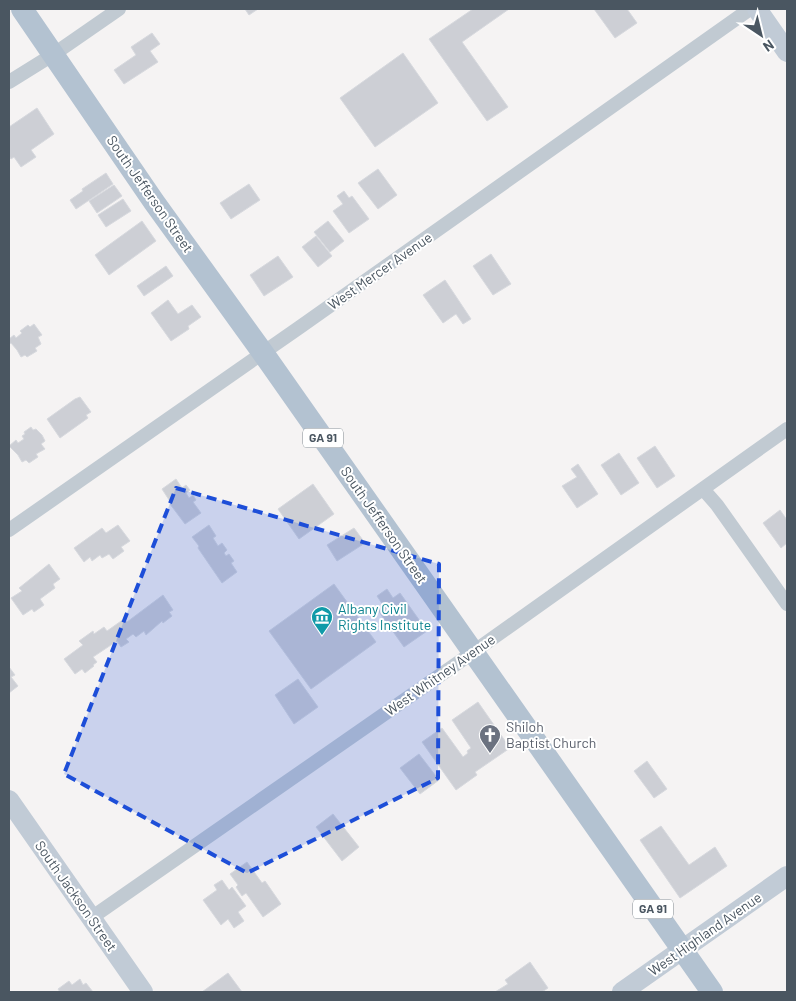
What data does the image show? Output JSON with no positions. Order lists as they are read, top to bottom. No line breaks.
{"streets":{"main road":["South Jefferson Street","GA 91"],"street":["West Mercer Avenue","West Whitney Avenue","South Jackson Street","West Highland Avenue"]},"crossings":[["South Jefferson Street","West Mercer Avenue"],["South Jefferson Street","West Whitney Avenue"],["South Jefferson Street","West Highland Avenue"],["West Whitney Avenue","South Jackson Street"]],"places":{"museum":["Albany Civil Rights Institute"],"church":["Shiloh Baptist Church"]},"north":"bottom right"}
